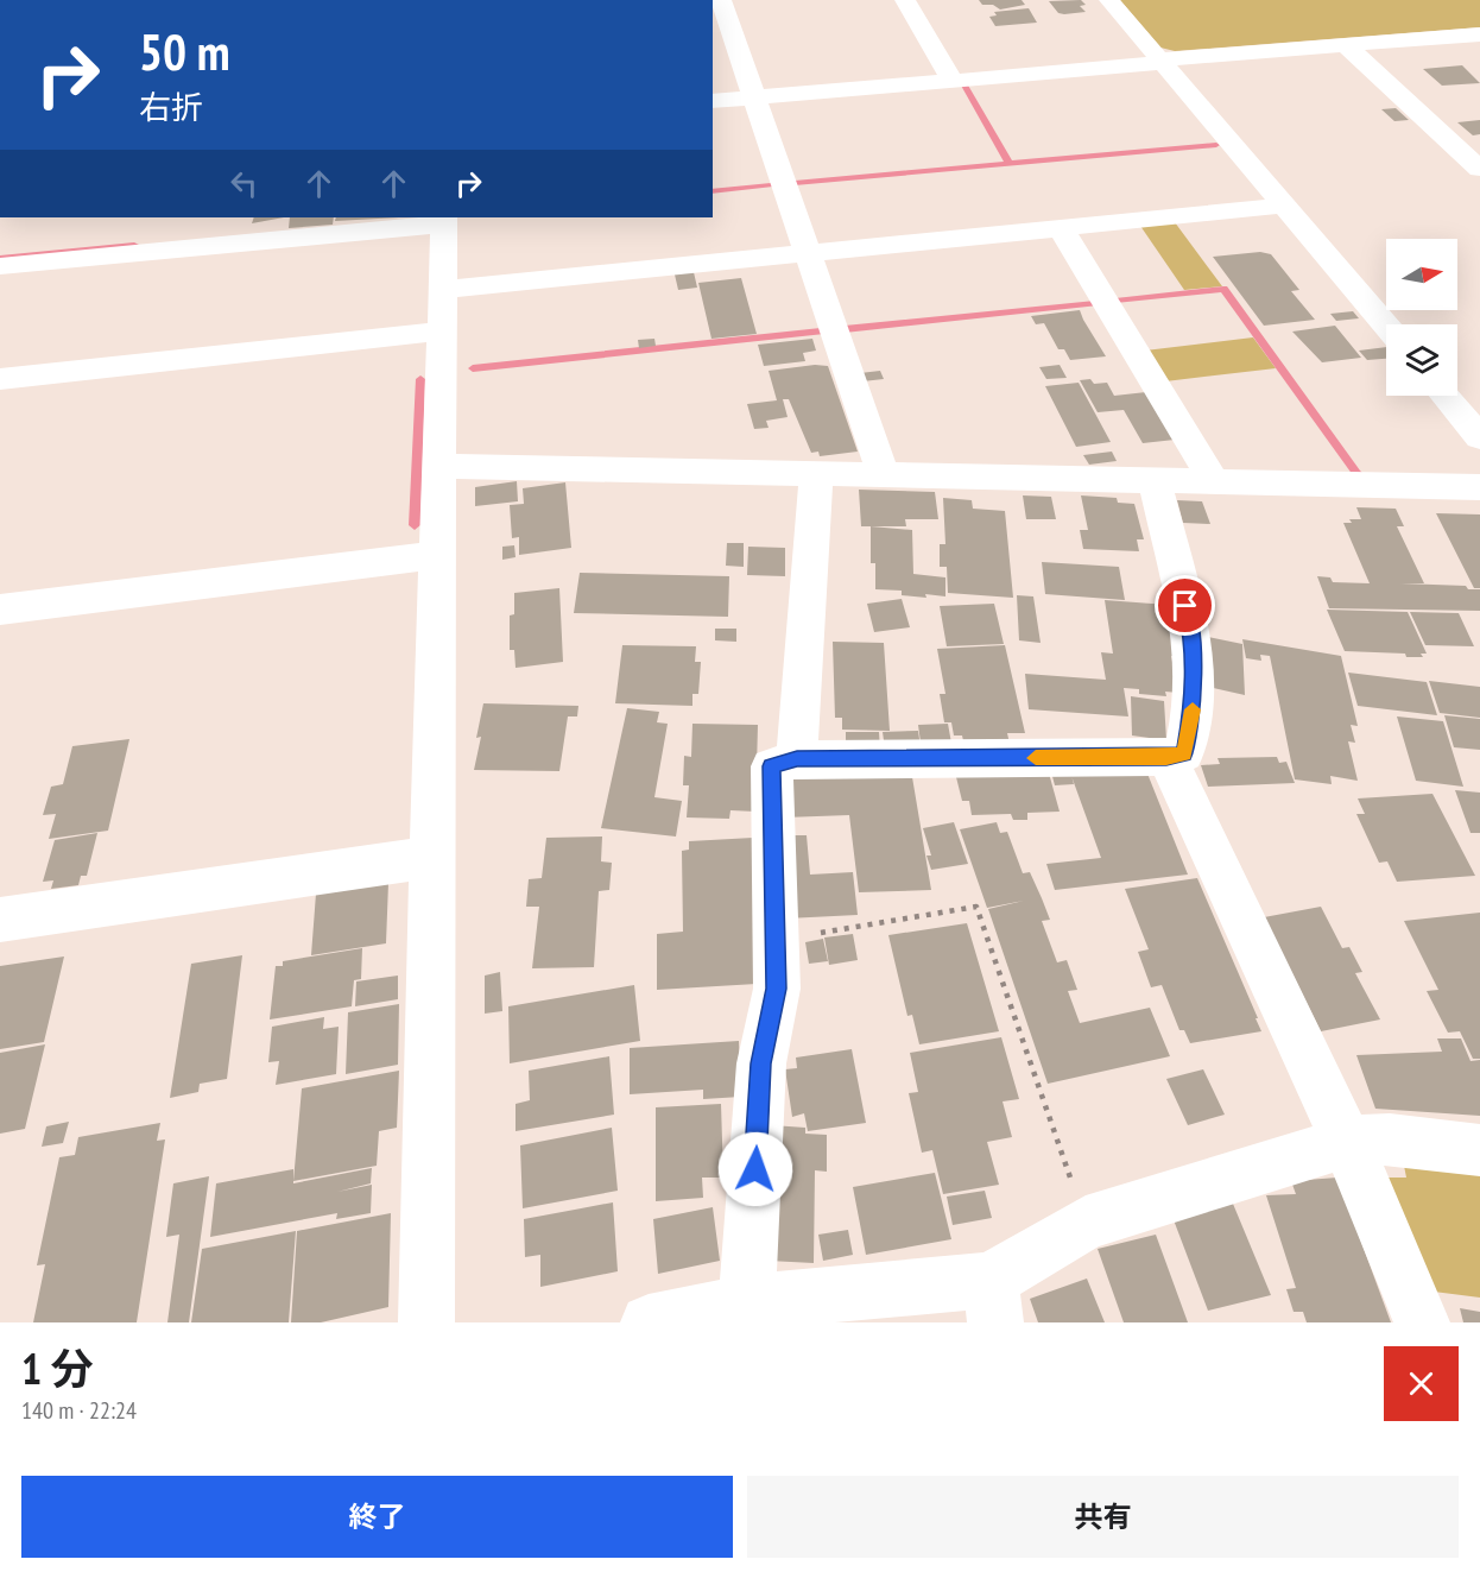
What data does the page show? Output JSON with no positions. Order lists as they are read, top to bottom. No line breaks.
{"north":"right","page":{"turn":["50 m","右折"],"heading":["1 分","140 m · 22:24"],"buttons":["終了","共有"]}}
